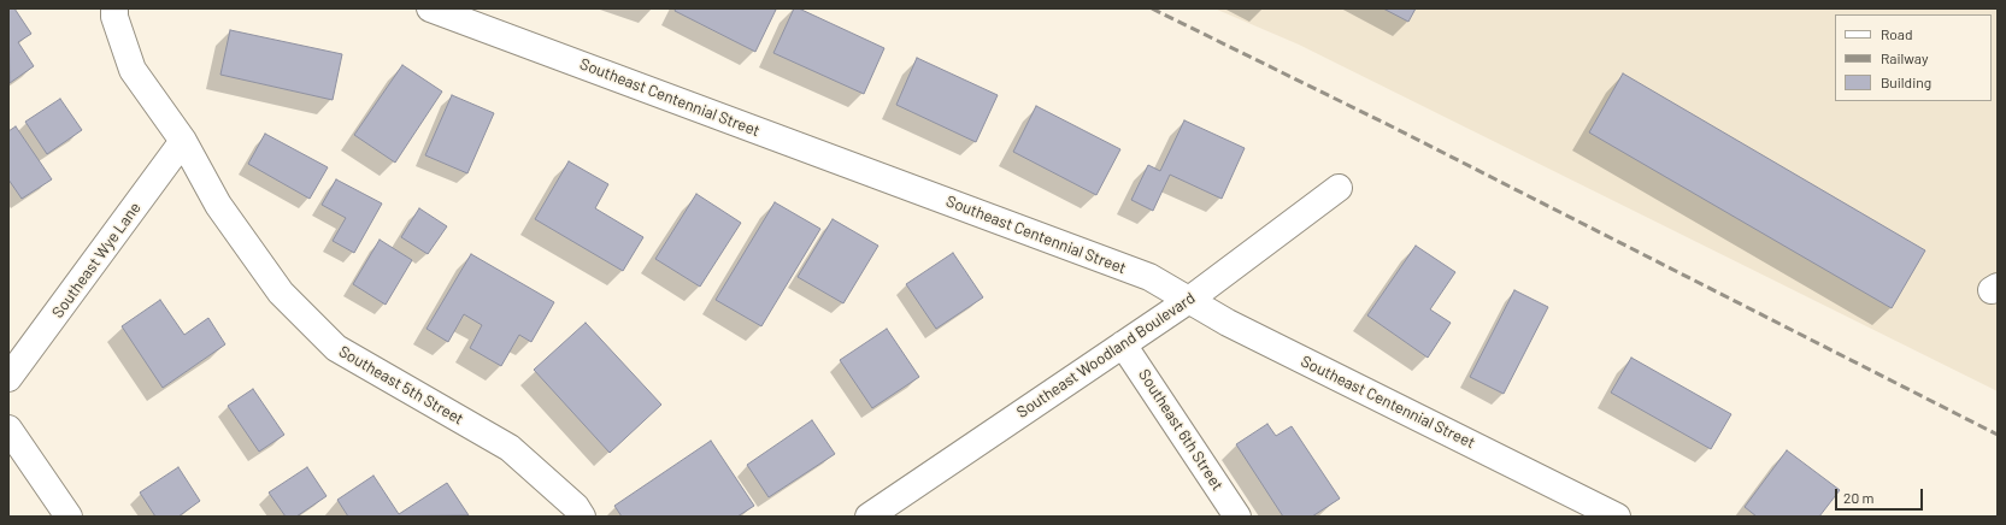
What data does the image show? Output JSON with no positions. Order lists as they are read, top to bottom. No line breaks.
{"streets":{"street":["Southeast Centennial Street","Southeast Wye Lane","Southeast Woodland Boulevard","Southeast 5th Street","Southeast 6th Street"]},"crossings":[["Southeast Centennial Street","Southeast Woodland Boulevard"],["Southeast Wye Lane","Southeast 5th Street"],["Southeast Woodland Boulevard","Southeast 6th Street"]],"legend":["Road","Railway","Building"],"scale_bar":"20 m"}
